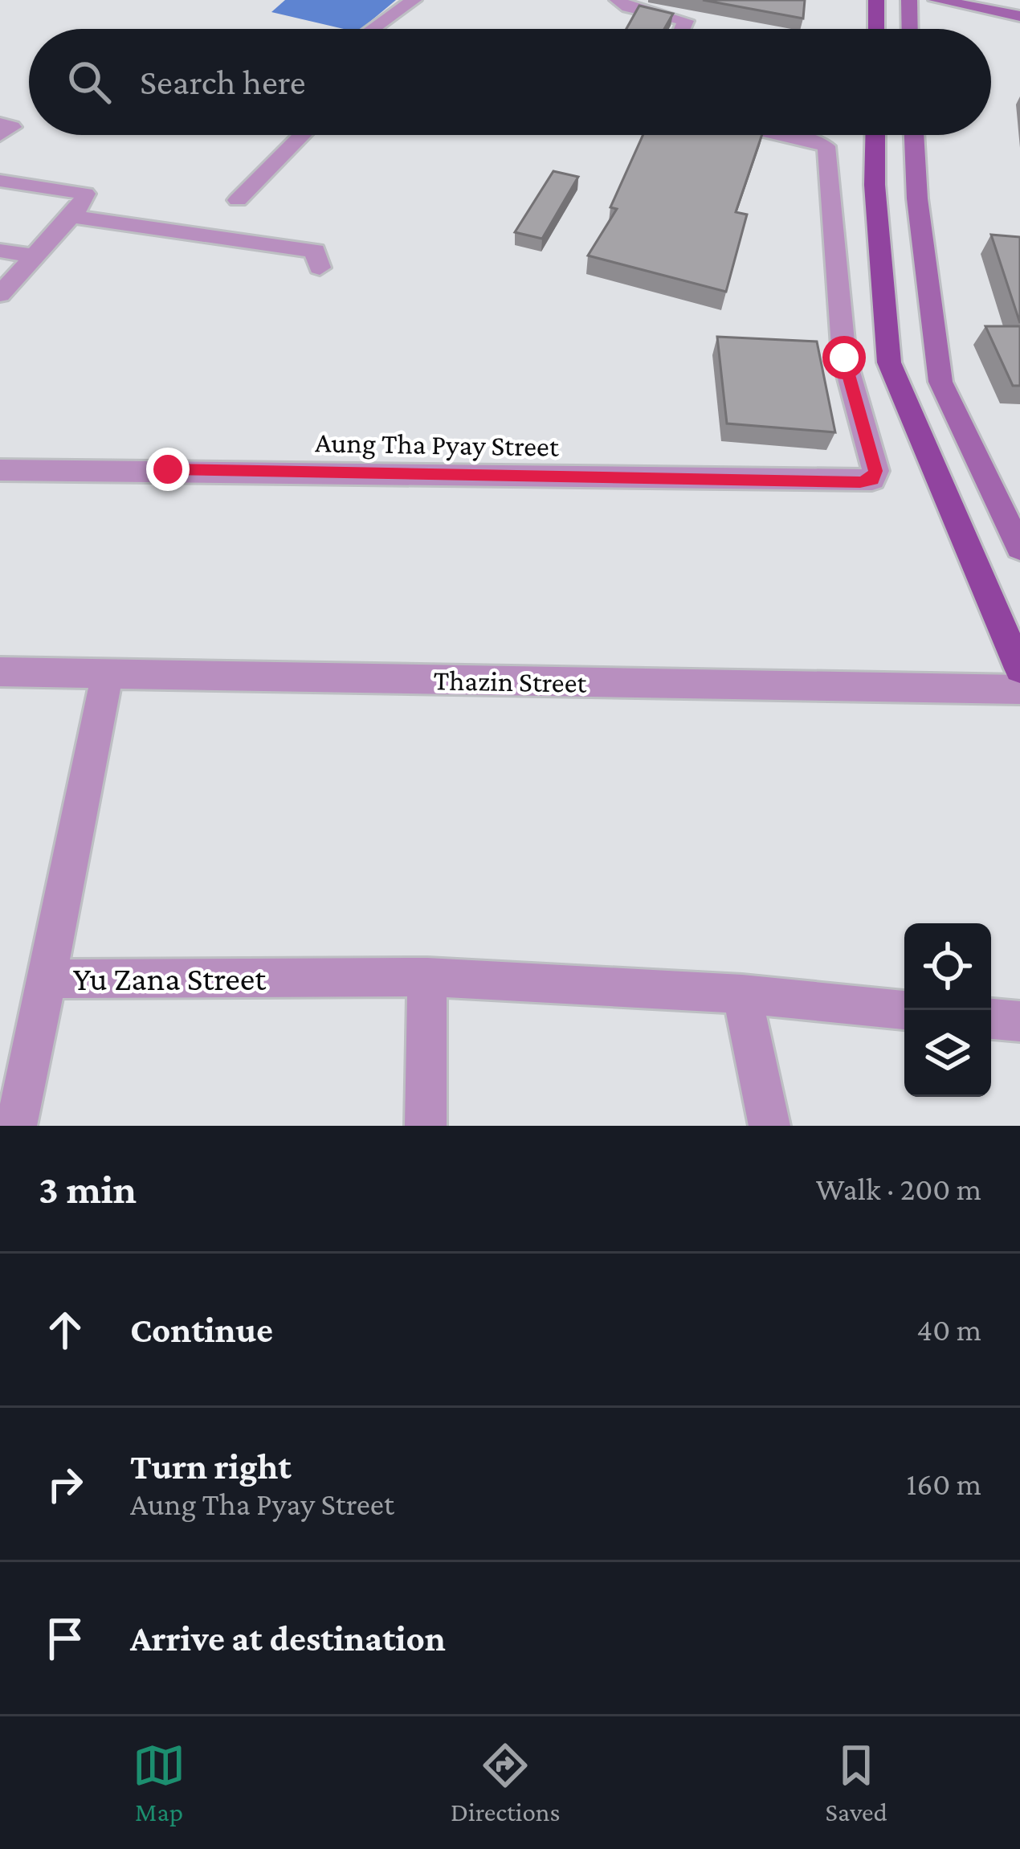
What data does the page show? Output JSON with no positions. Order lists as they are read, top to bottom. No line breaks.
{"streets":{"street":["Aung Tha Pyay Street","Thazin Street","Yu Zana Street"]},"crossings":[["Thazin Street","Yu Zana Street"]],"page":{"search":"Search here","heading":["3 min","Walk · 200 m"],"list":[["Continue","40 m"],["Turn right","Aung Tha Pyay Street","160 m"],"Arrive at destination"],"nav":["Map","Directions","Saved"]}}
